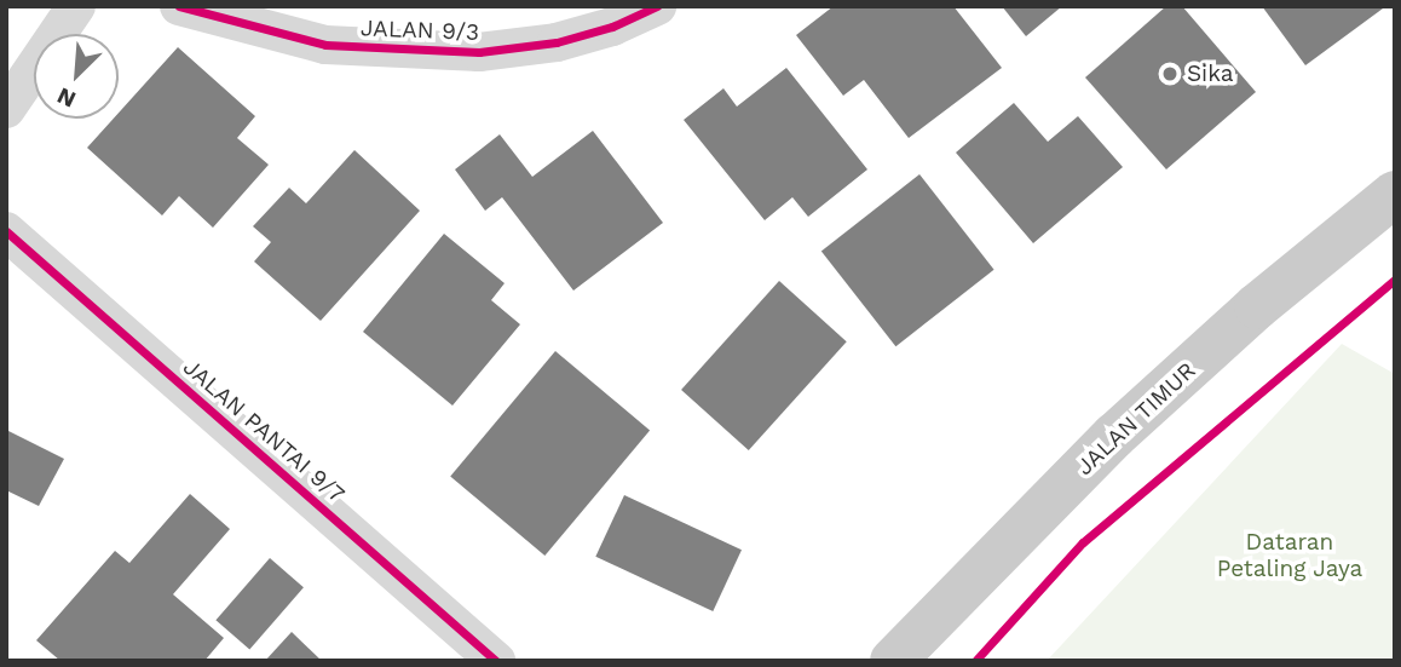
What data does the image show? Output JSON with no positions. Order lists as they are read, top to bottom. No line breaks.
{"streets":{"main road":["JALAN TIMUR"],"street":["JALAN 9/3","JALAN PANTAI 9/7"]},"parks":["Dataran Petaling Jaya"],"places":["Sika"],"north":"bottom left"}
